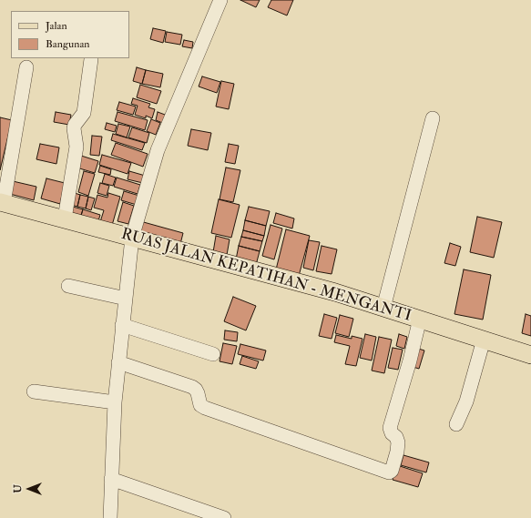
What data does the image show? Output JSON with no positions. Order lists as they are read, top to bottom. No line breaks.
{"streets":{"main road":["RUAS JALAN KEPATIHAN - MENGANTI"]},"legend":["Jalan","Bangunan"],"north":"left"}
